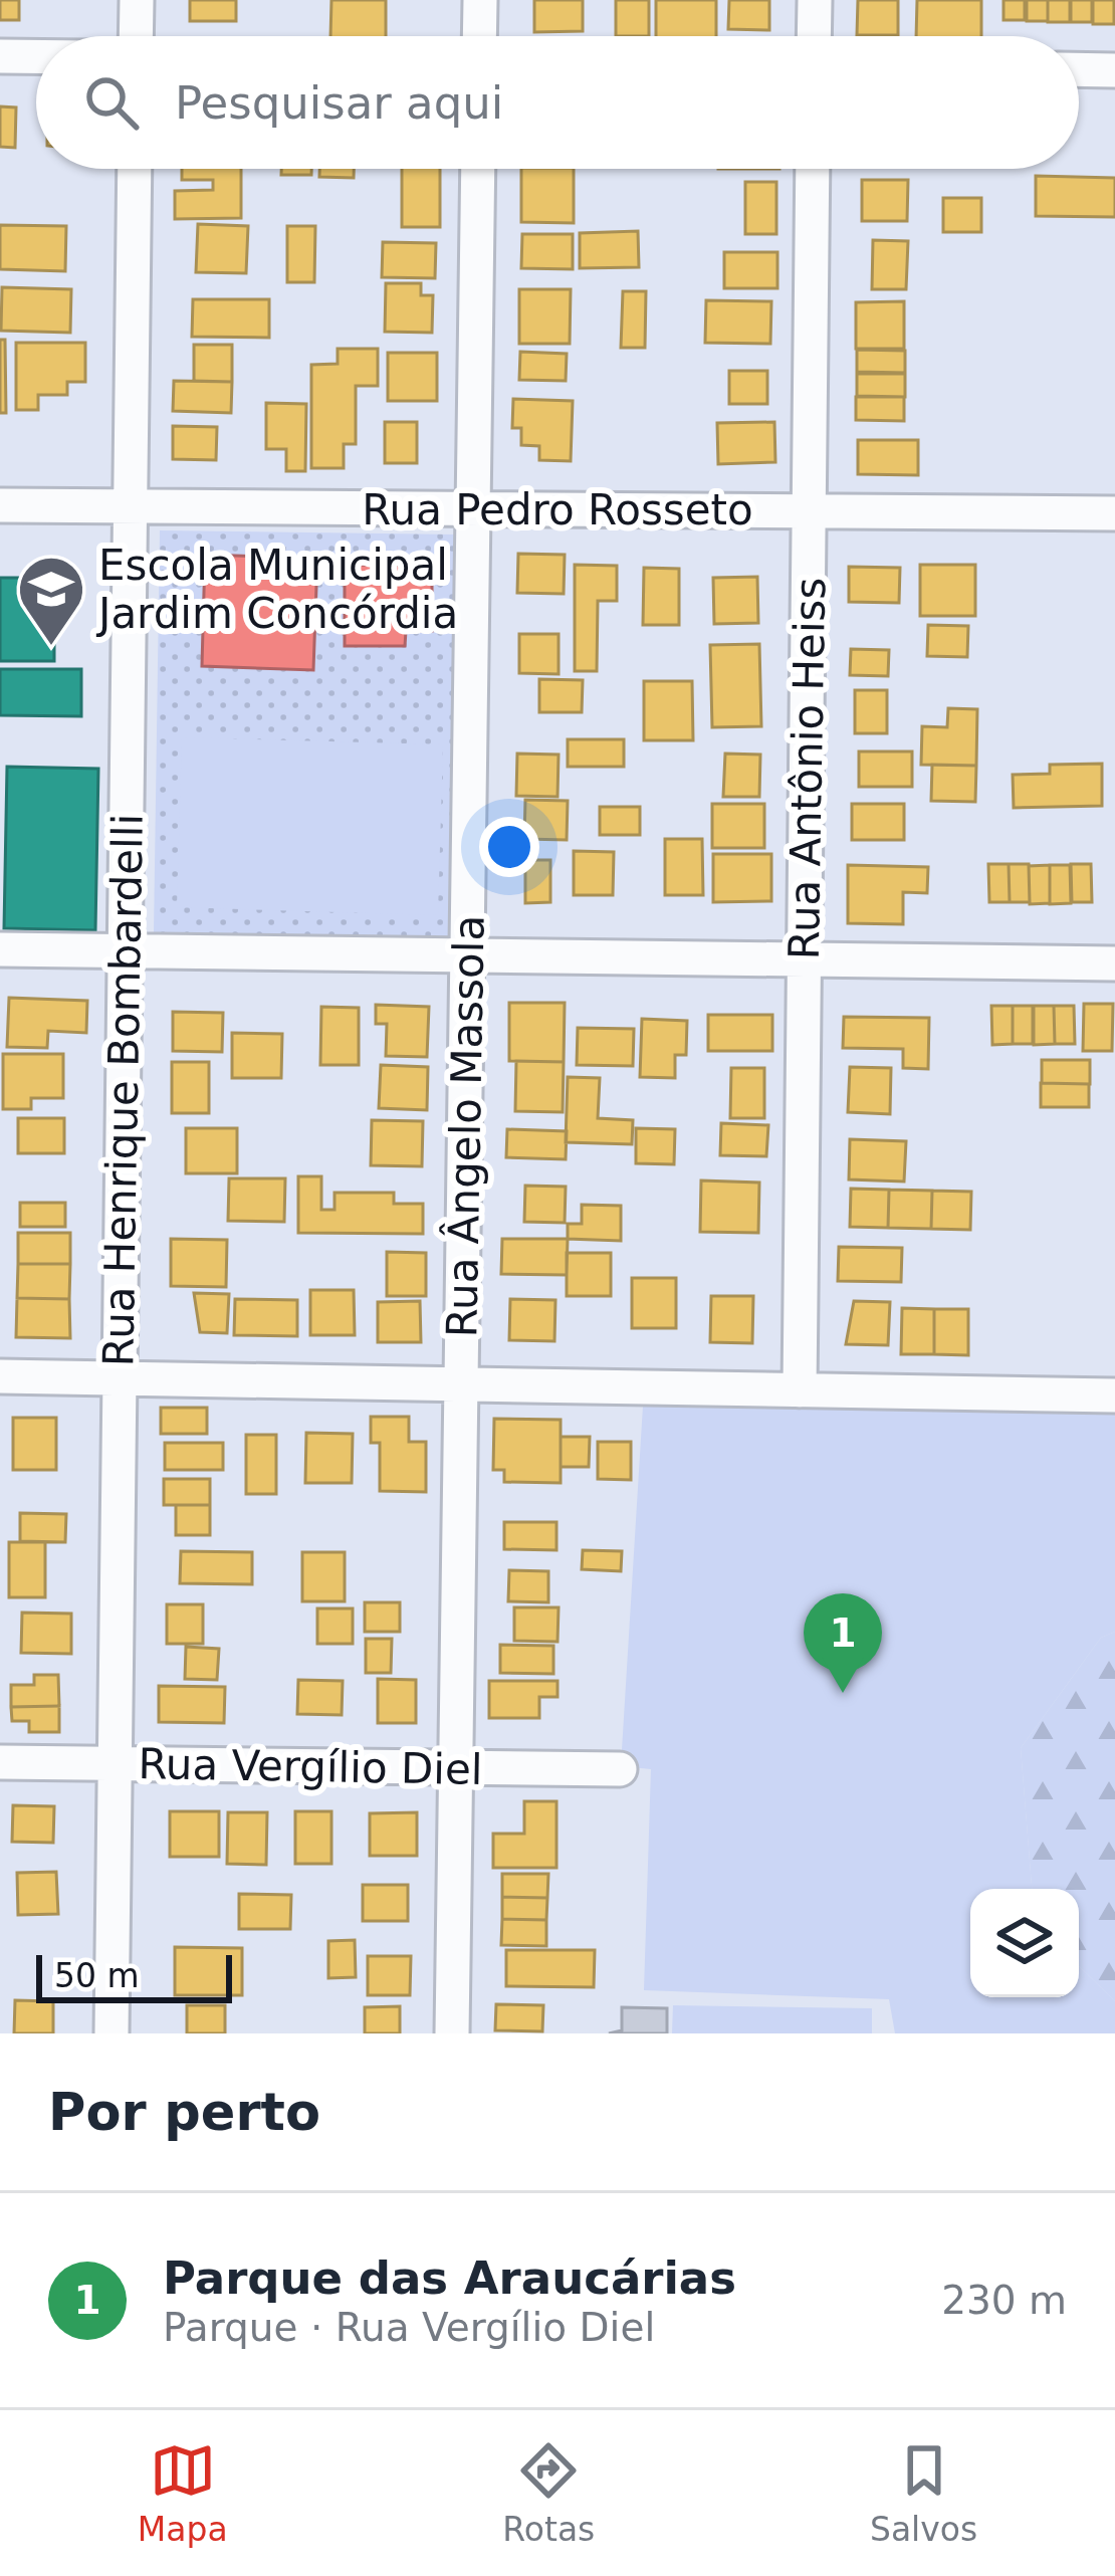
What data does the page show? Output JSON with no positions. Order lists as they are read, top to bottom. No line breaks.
{"streets":{"street":["Rua Pedro Rosseto","Rua Antônio Heiss","Rua Henrique Bombardelli","Rua Ângelo Massola","Rua Vergílio Diel"]},"crossings":[["Rua Pedro Rosseto","Rua Antônio Heiss"],["Rua Pedro Rosseto","Rua Henrique Bombardelli"],["Rua Pedro Rosseto","Rua Ângelo Massola"],["Rua Henrique Bombardelli","Rua Vergílio Diel"],["Rua Ângelo Massola","Rua Vergílio Diel"]],"places":{"school or university":["Escola Municipal Jardim Concórdia"]},"scale_bar":"50 m","page":{"search":"Pesquisar aqui","pins":"1","scale":"50 m","heading":"Por perto","list":[{"mark":"1","name":"Parque das Araucárias","note":"Parque · Rua Vergílio Diel","value":"230 m"}],"nav":["Mapa","Rotas","Salvos"]}}
